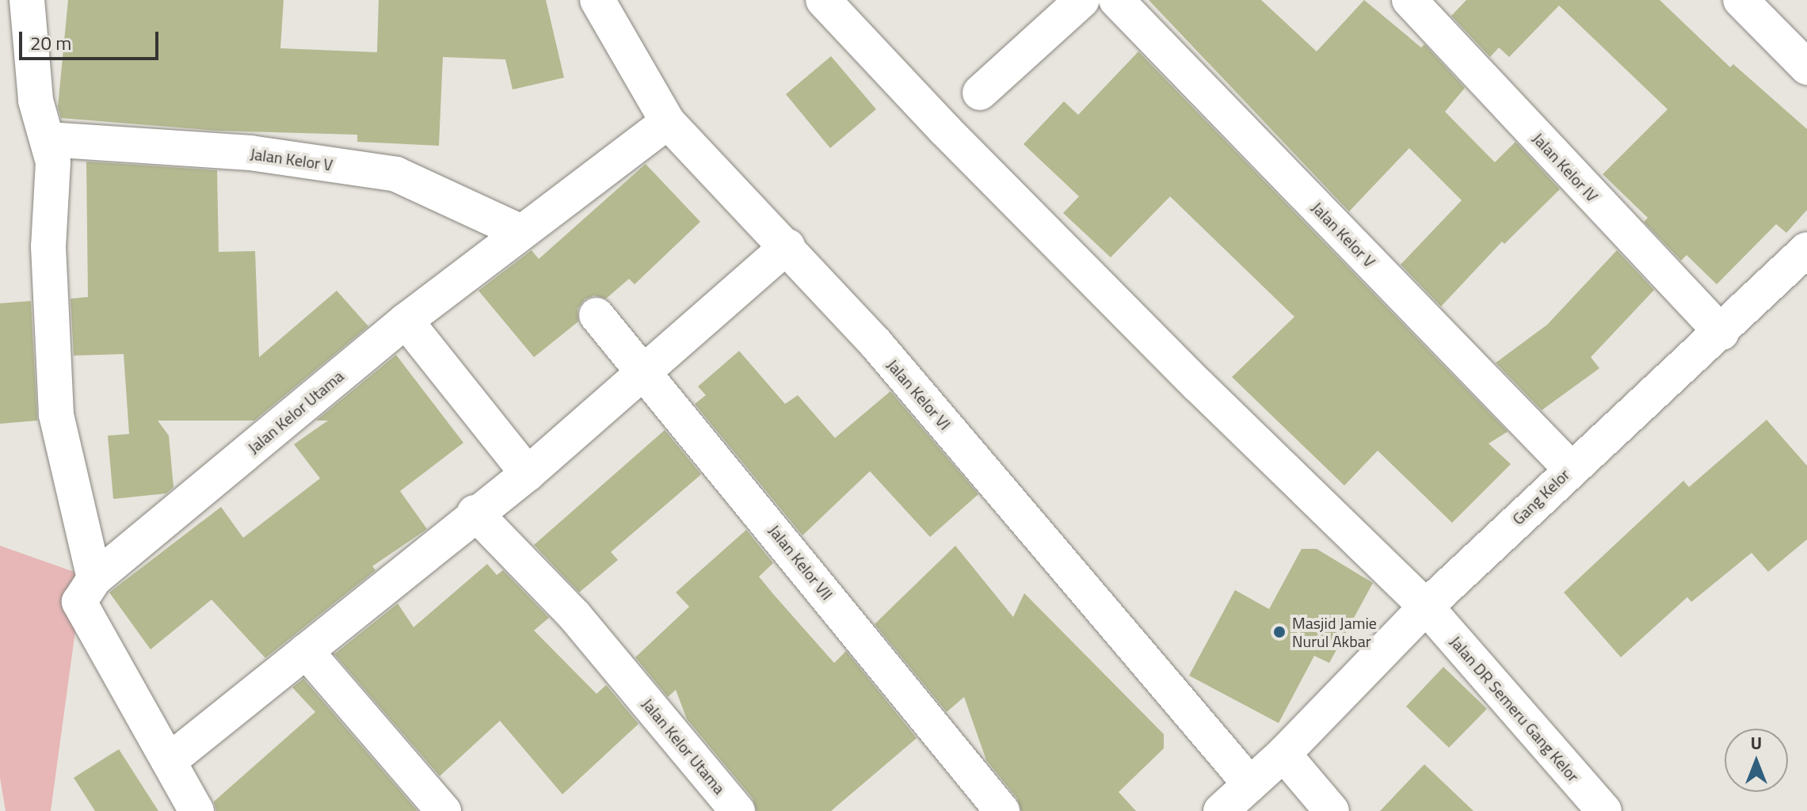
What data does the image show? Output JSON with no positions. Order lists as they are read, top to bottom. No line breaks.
{"streets":{"street":["Jalan Kelor V","Jalan Kelor IV","Jalan Kelor VI","Jalan Kelor Utama","Gang Kelor","Jalan Kelor VII","Jalan DR Semeru Gang Kelor"]},"crossings":[["Jalan Kelor V","Jalan Kelor Utama"],["Jalan Kelor V","Gang Kelor"],["Jalan Kelor IV","Gang Kelor"],["Jalan Kelor VI","Jalan Kelor Utama"],["Jalan Kelor VI","Gang Kelor"],["Gang Kelor","Jalan DR Semeru Gang Kelor"]],"places":["Masjid Jamie Nurul Akbar"],"scale_bar":"20 m","north":"top"}
